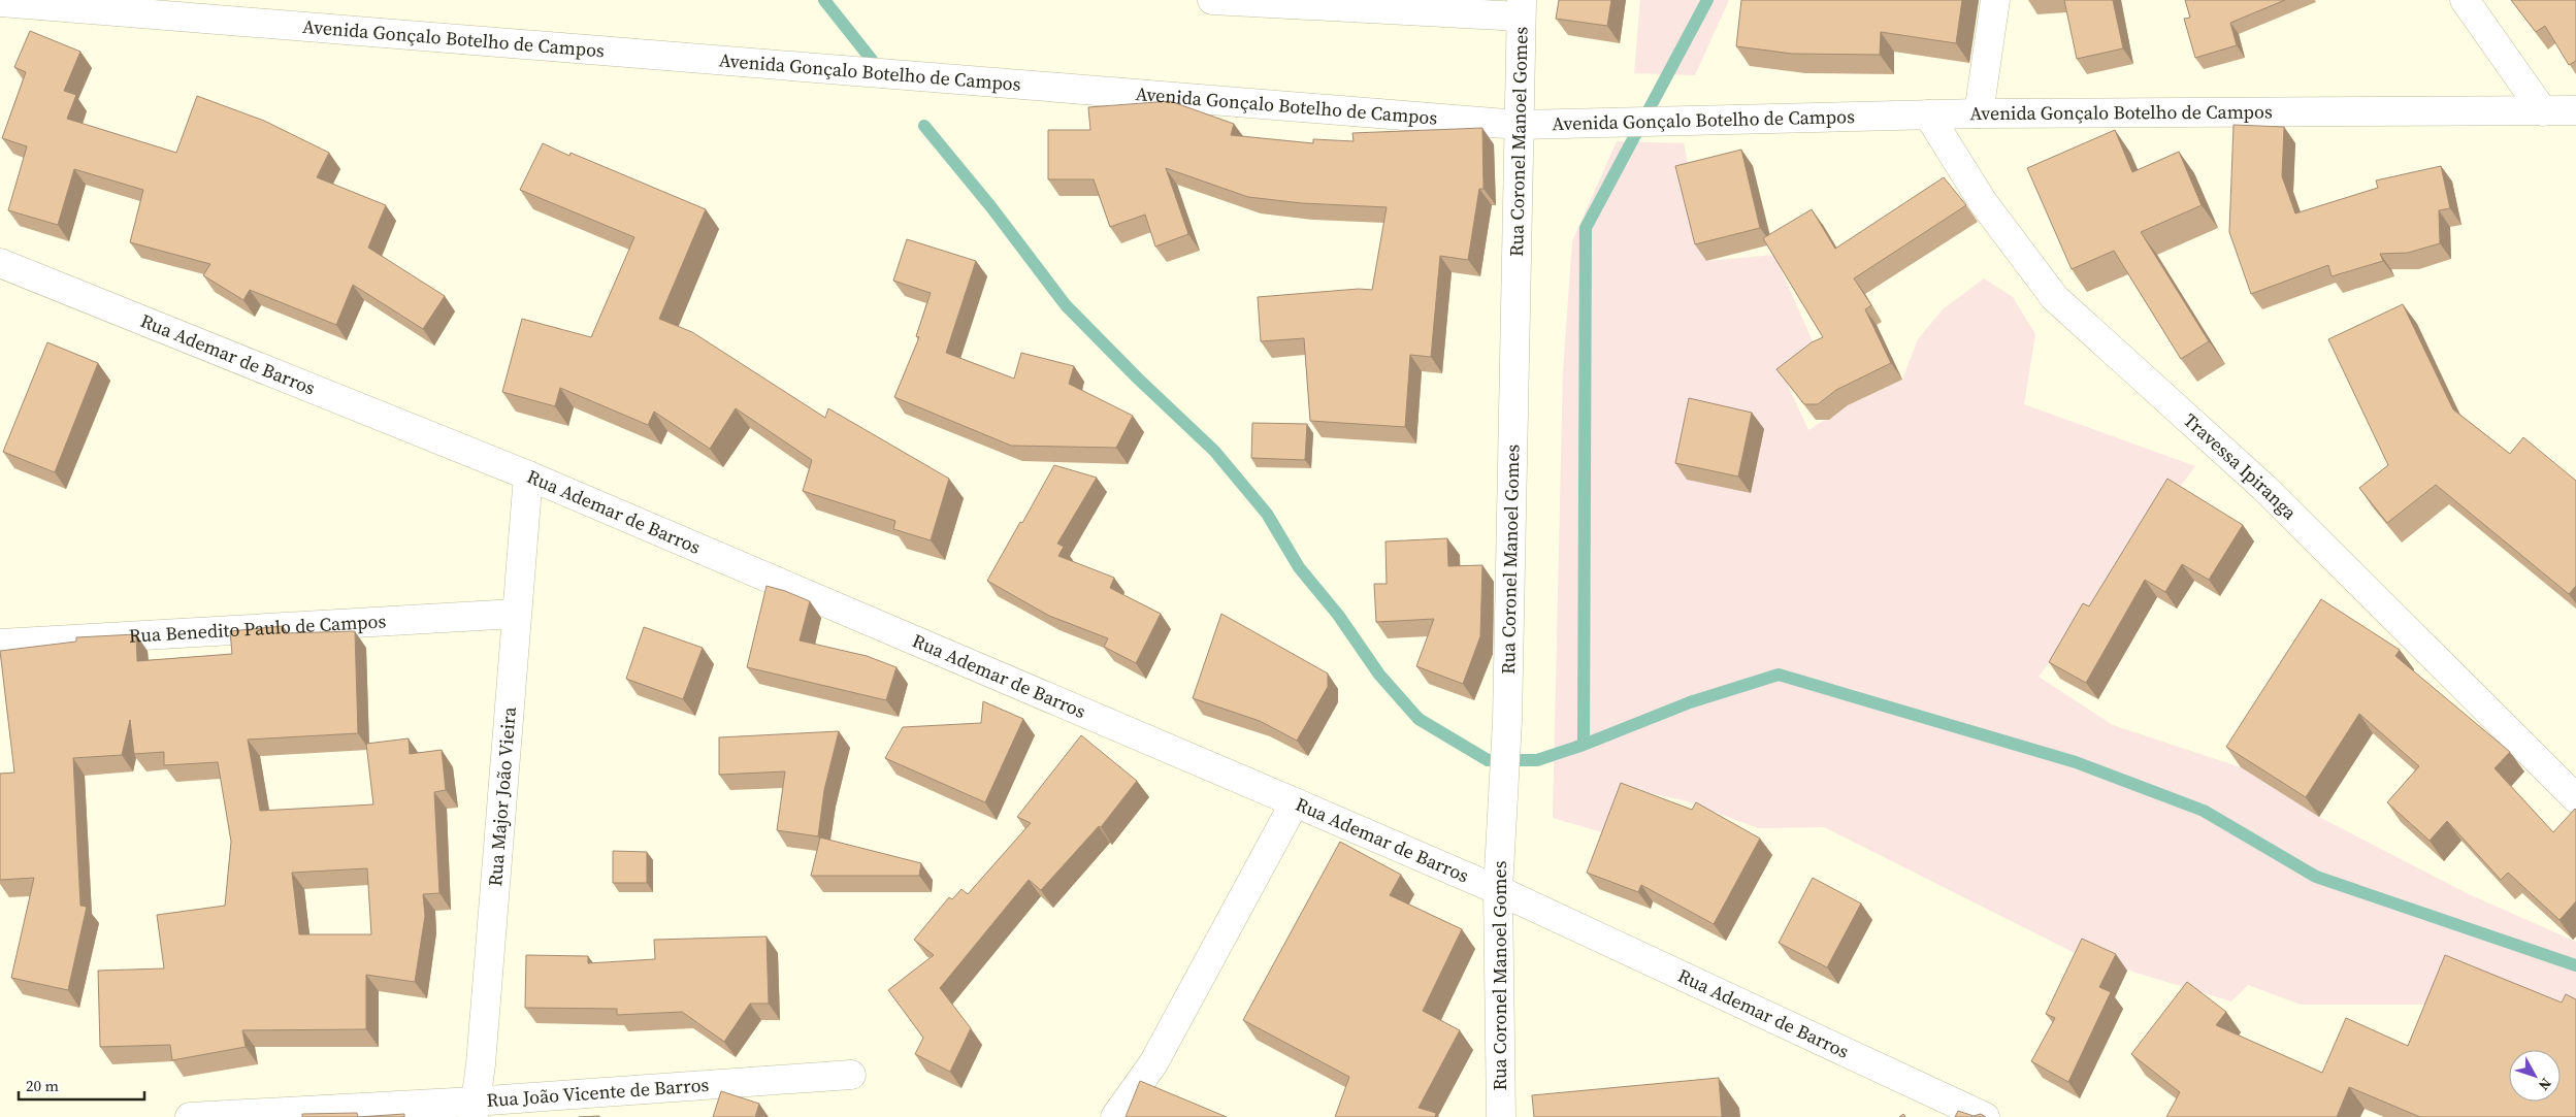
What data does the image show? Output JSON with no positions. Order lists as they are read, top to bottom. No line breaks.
{"streets":{"street":["Avenida Gonçalo Botelho de Campos","Rua Coronel Manoel Gomes","Rua Ademar de Barros","Travessa Ipiranga","Rua Benedito Paulo de Campos","Rua Major João Vieira","Rua João Vicente de Barros"]},"crossings":[["Avenida Gonçalo Botelho de Campos","Rua Coronel Manoel Gomes"],["Avenida Gonçalo Botelho de Campos","Travessa Ipiranga"],["Rua Coronel Manoel Gomes","Rua Ademar de Barros"],["Rua Ademar de Barros","Rua Major João Vieira"],["Rua Benedito Paulo de Campos","Rua Major João Vieira"],["Rua Major João Vieira","Rua João Vicente de Barros"]],"scale_bar":"20 m","north":"bottom right"}
